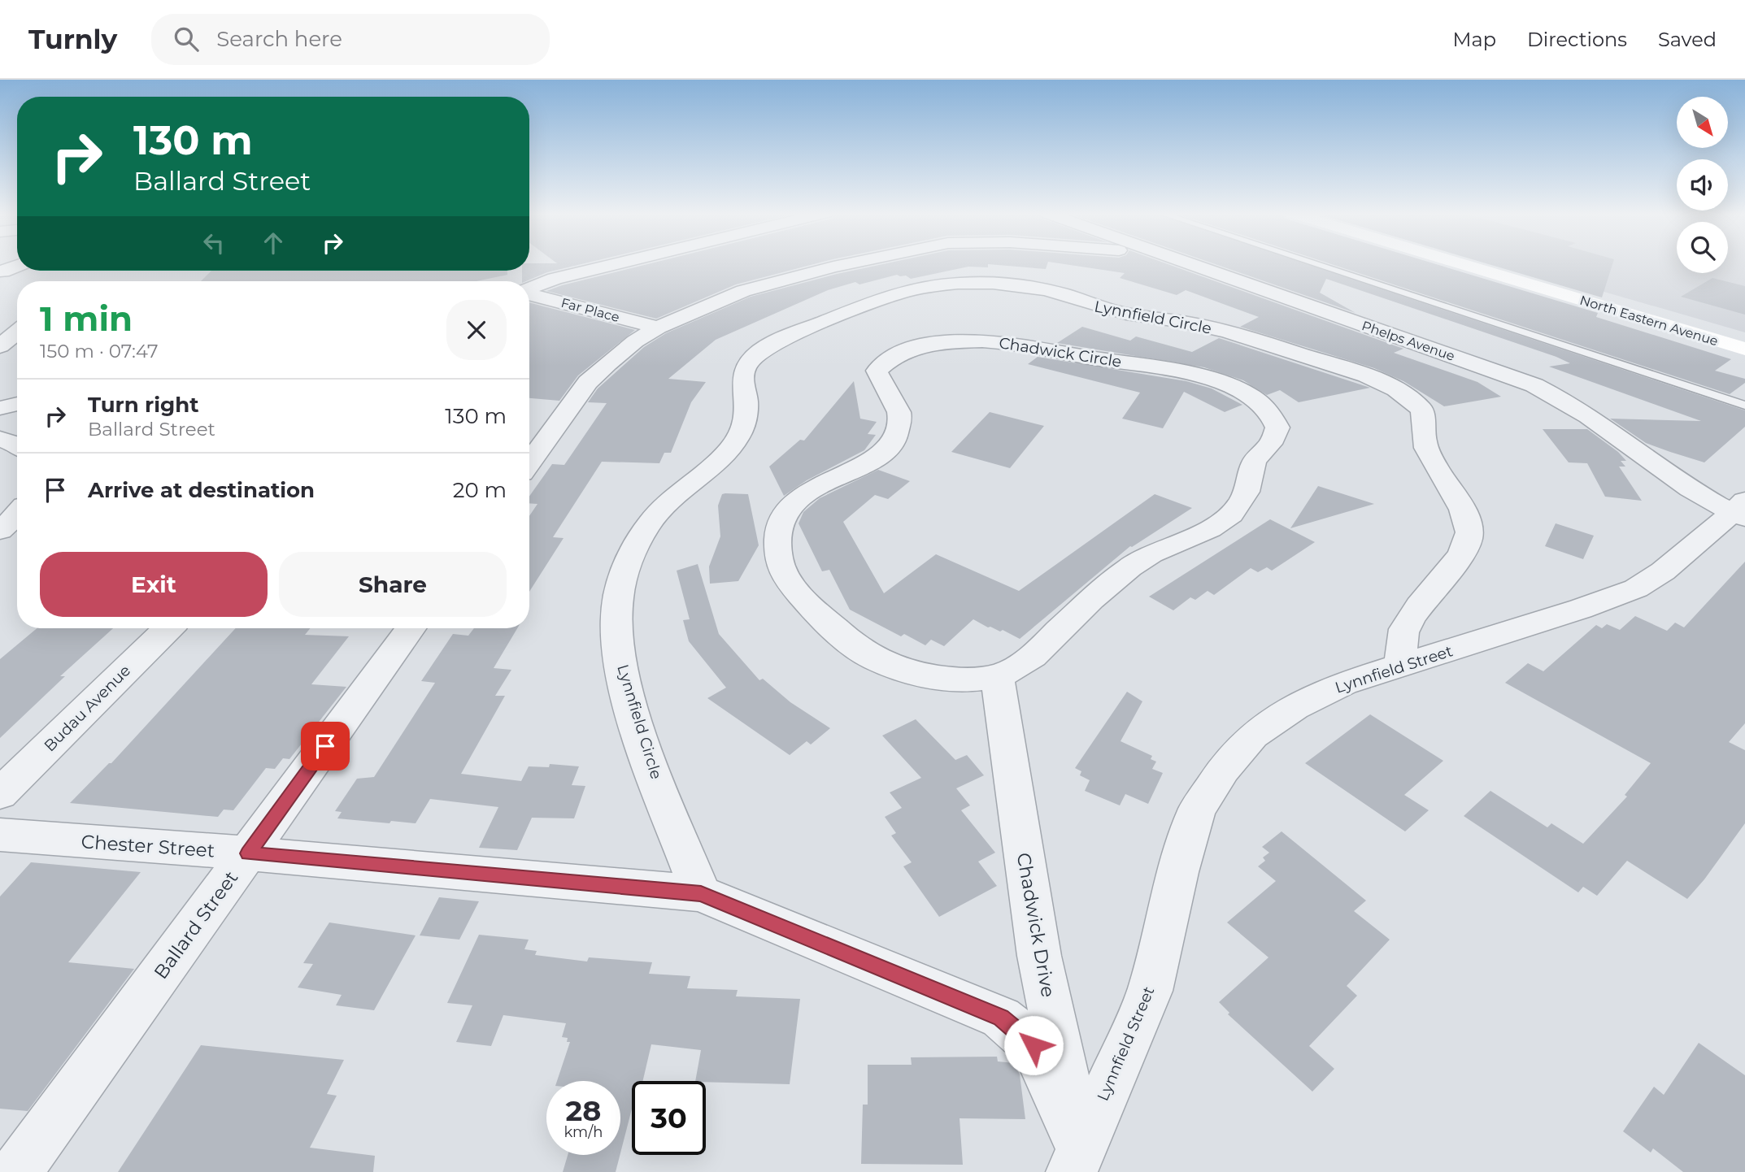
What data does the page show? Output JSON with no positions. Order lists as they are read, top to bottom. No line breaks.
{"streets":{"main road":["North Eastern Avenue"],"street":["Far Place","Lynnfield Circle","Phelps Avenue","Chadwick Circle","Lynnfield Street","Budau Avenue","Chester Street","Ballard Street","Chadwick Drive"]},"crossings":[["Lynnfield Circle","Lynnfield Street"],["Lynnfield Circle","Chester Street"],["Phelps Avenue","Lynnfield Street"],["Chadwick Circle","Chadwick Drive"],["Lynnfield Street","Chester Street"],["Lynnfield Street","Chadwick Drive"],["Chester Street","Ballard Street"],["Chester Street","Chadwick Drive"]],"north":"bottom right","page":{"header":"Turnly","search":"Search here","nav":["Map","Directions","Saved"],"turn":["130 m","Ballard Street"],"heading":["1 min","150 m · 07:47"],"list":[{"name":"Turn right","note":"Ballard Street","value":"130 m"},{"name":"Arrive at destination","value":"20 m"}],"buttons":["Exit","Share"],"speed":"28 km/h","limit":"30"}}
